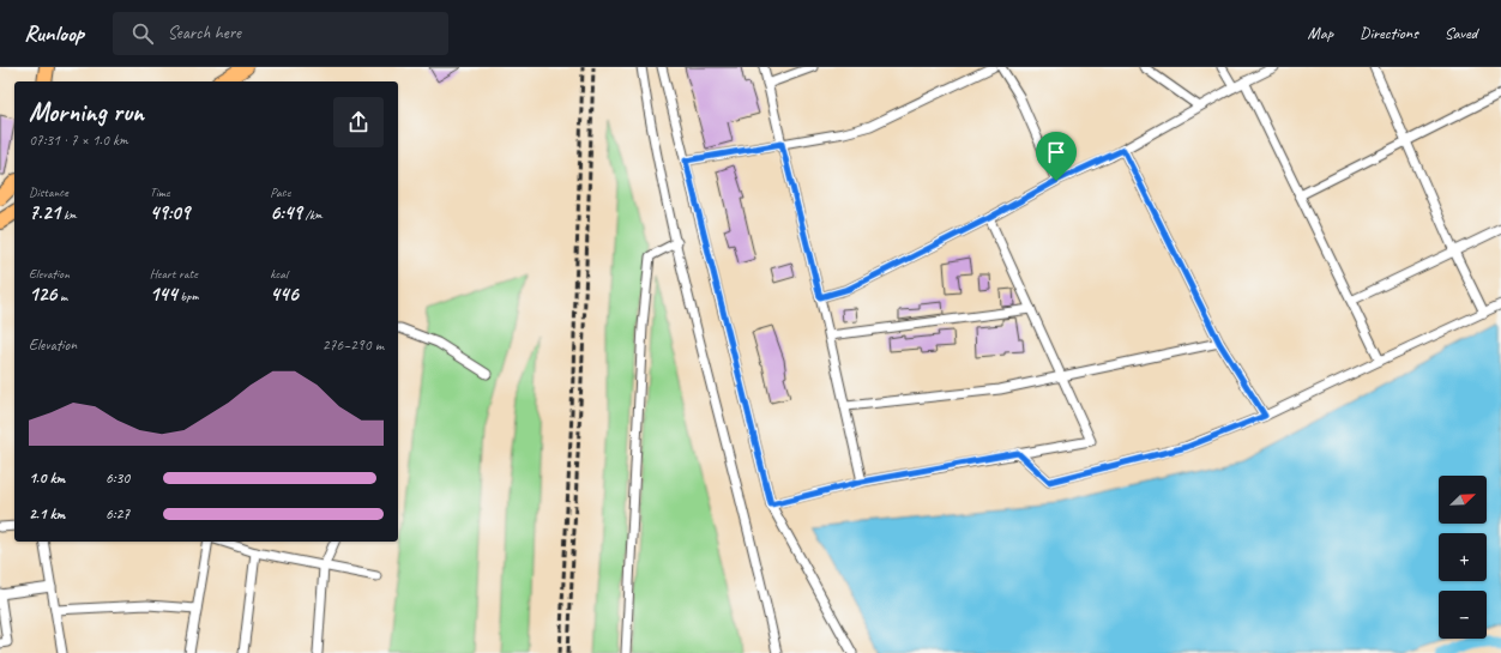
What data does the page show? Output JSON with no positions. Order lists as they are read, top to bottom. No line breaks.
{"north":"top right","page":{"header":"Runloop","search":"Search here","nav":["Map","Directions","Saved"],"heading":["Morning run","07:31 · 7 × 1.0 km"],"stats":[["Distance","7.21 km"],["Time","49:09"],["Pace","6:49 /km"],["Elevation","126 m"],["Heart rate","144 bpm"],["kcal","446"]],"chart":["Elevation","276–290 m"],"list":[{"name":"1.0 km","note":"6:30"},{"name":"2.1 km","note":"6:27"}],"map_buttons":["+","−"]}}
